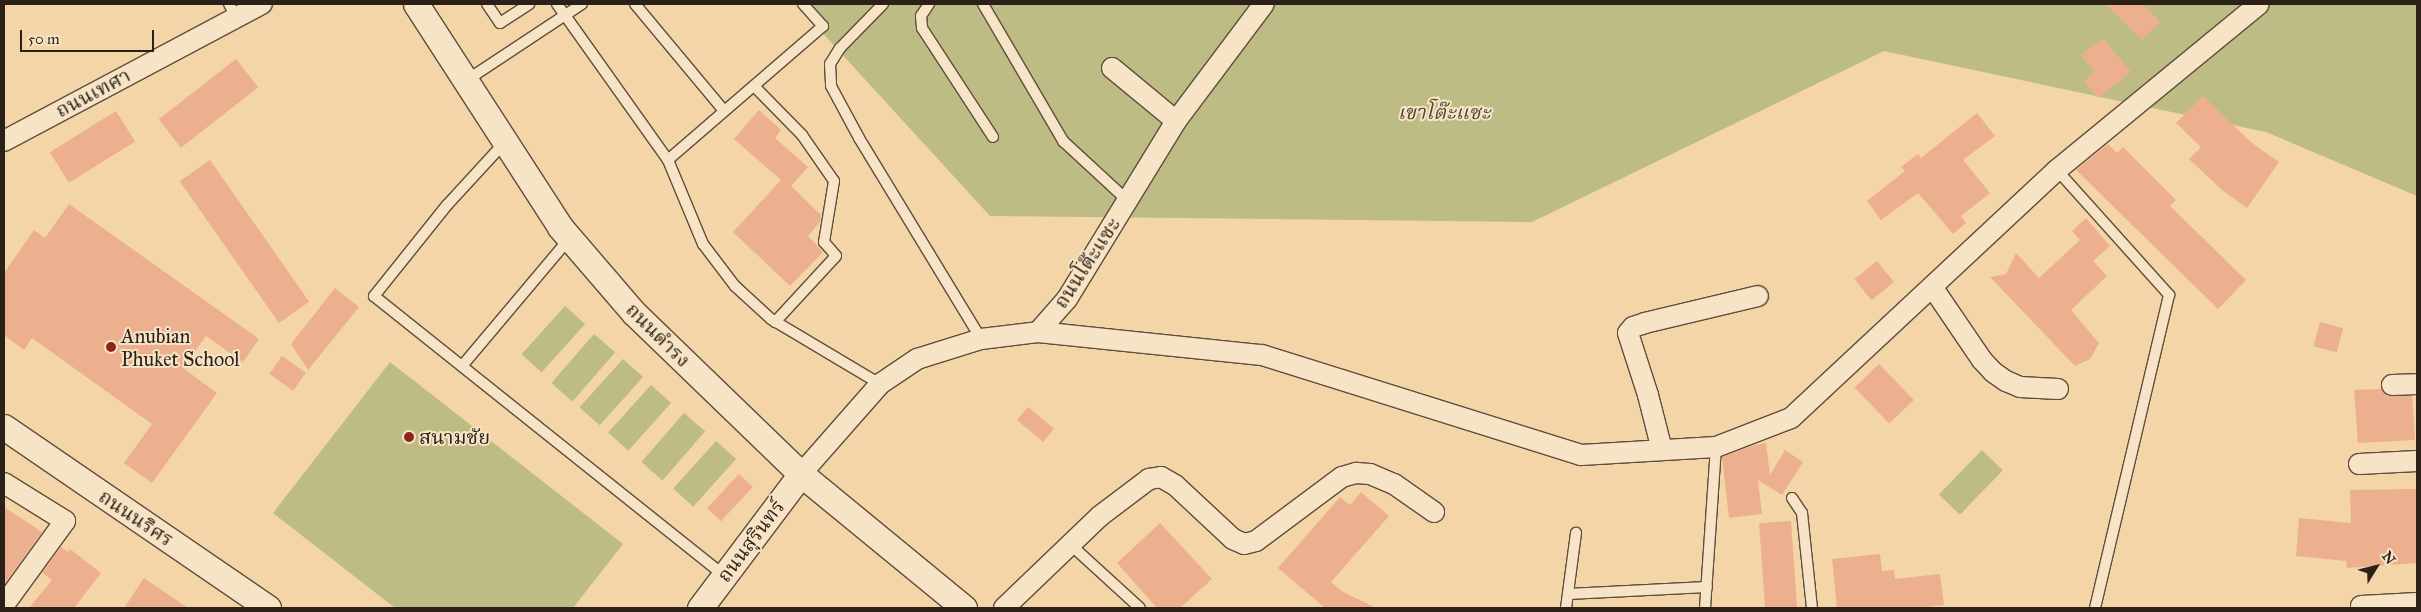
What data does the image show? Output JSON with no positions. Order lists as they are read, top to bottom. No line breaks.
{"streets":{"street":["ถนนเทศา","ถนนโต๊ะแซะ","ถนนดำรง","ถนนนริศร","ถนนสุรินทร์"]},"crossings":[["ถนนดำรง","ถนนสุรินทร์"]],"parks":["เขาโต๊ะแซะ"],"places":["Anubian Phuket School","สนามชัย"],"scale_bar":"50 m","north":"top right"}
